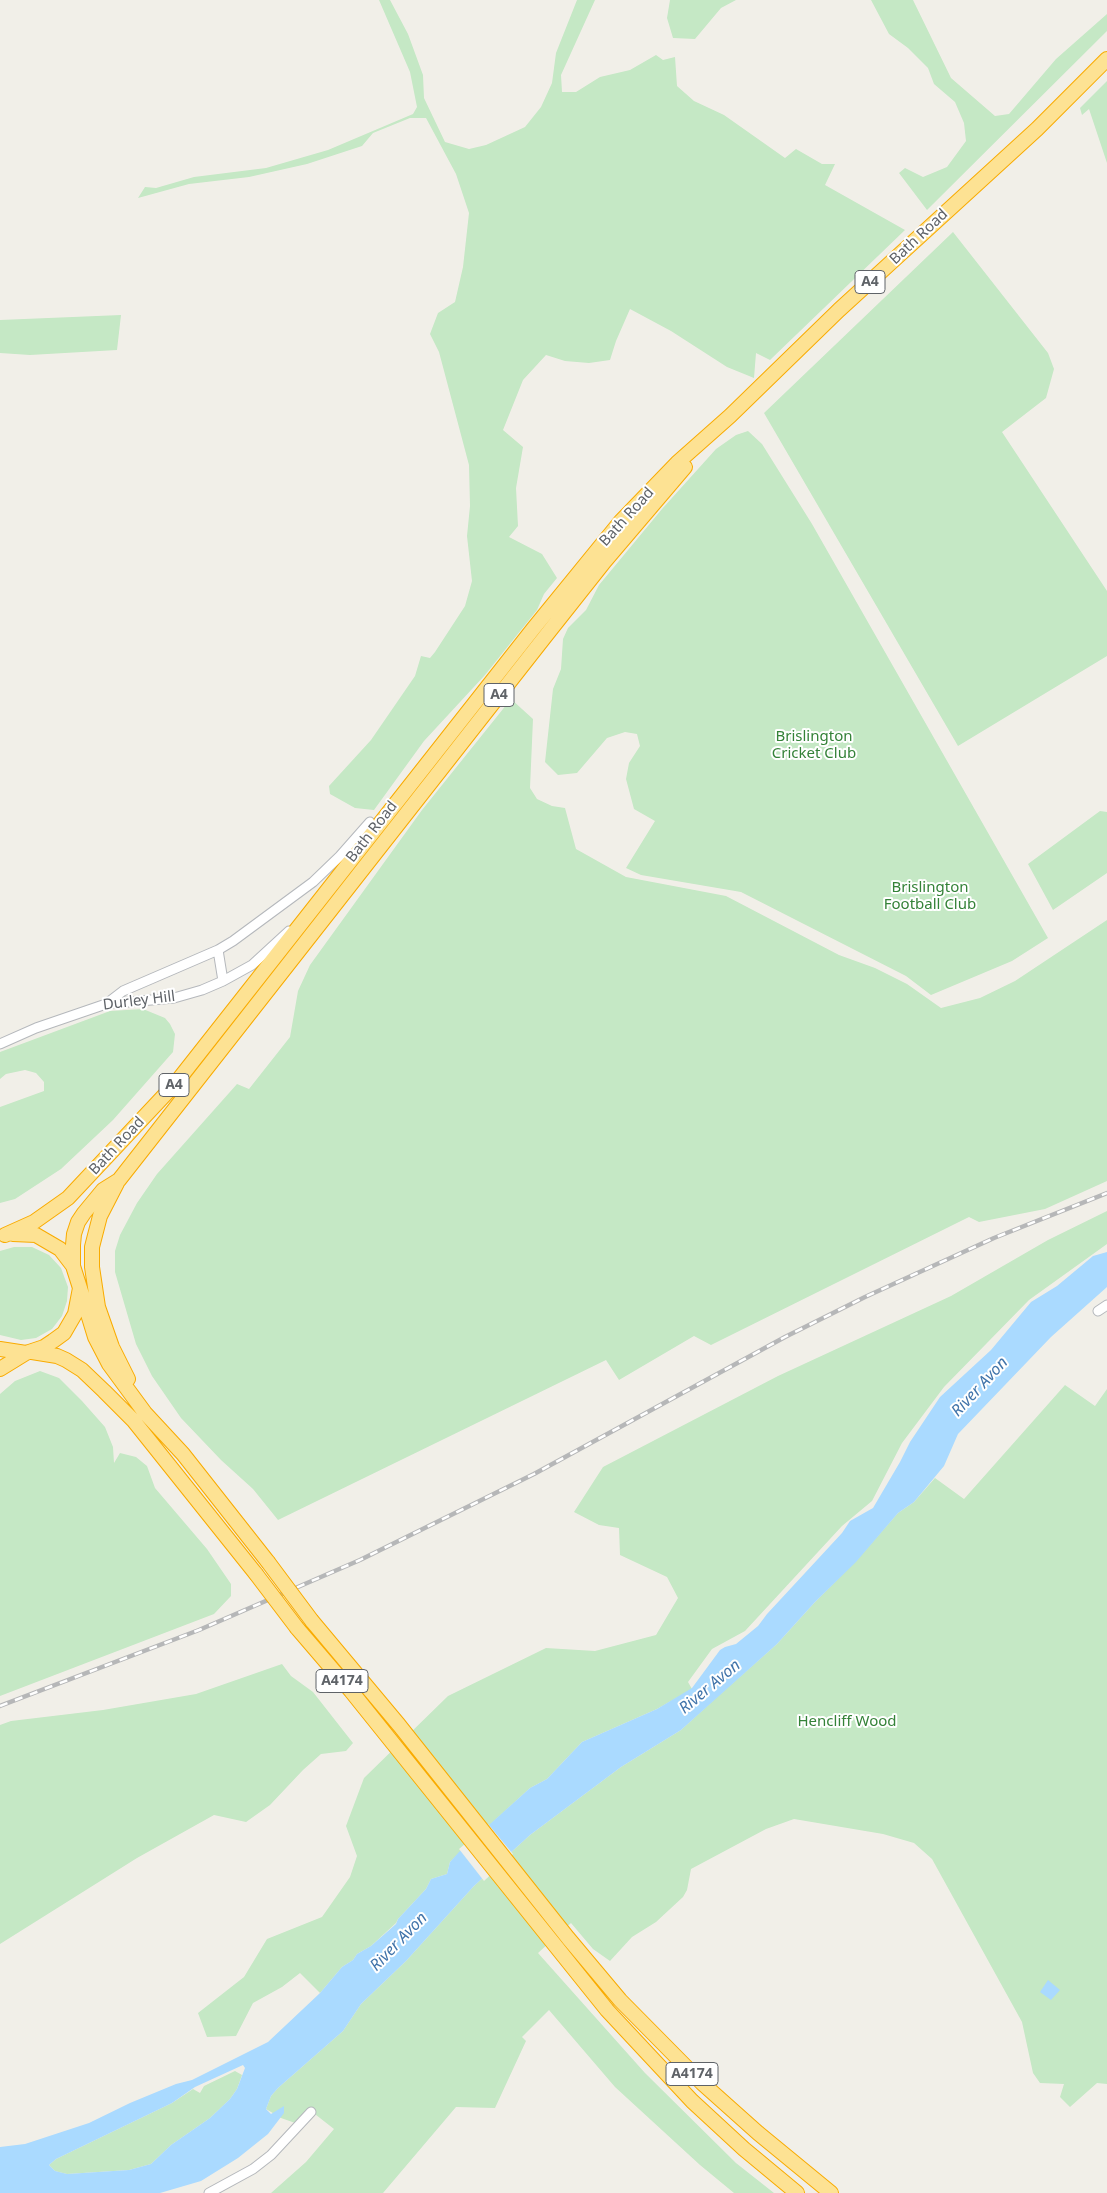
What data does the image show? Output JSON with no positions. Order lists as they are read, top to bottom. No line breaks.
{"streets":{"highway":["Bath Road","A4","A4174"],"street":["Durley Hill"]},"crossings":[["Bath Road","Durley Hill"]],"water":["River Avon"],"parks":["Brislington Cricket Club","Brislington Football Club","Hencliff Wood"]}
